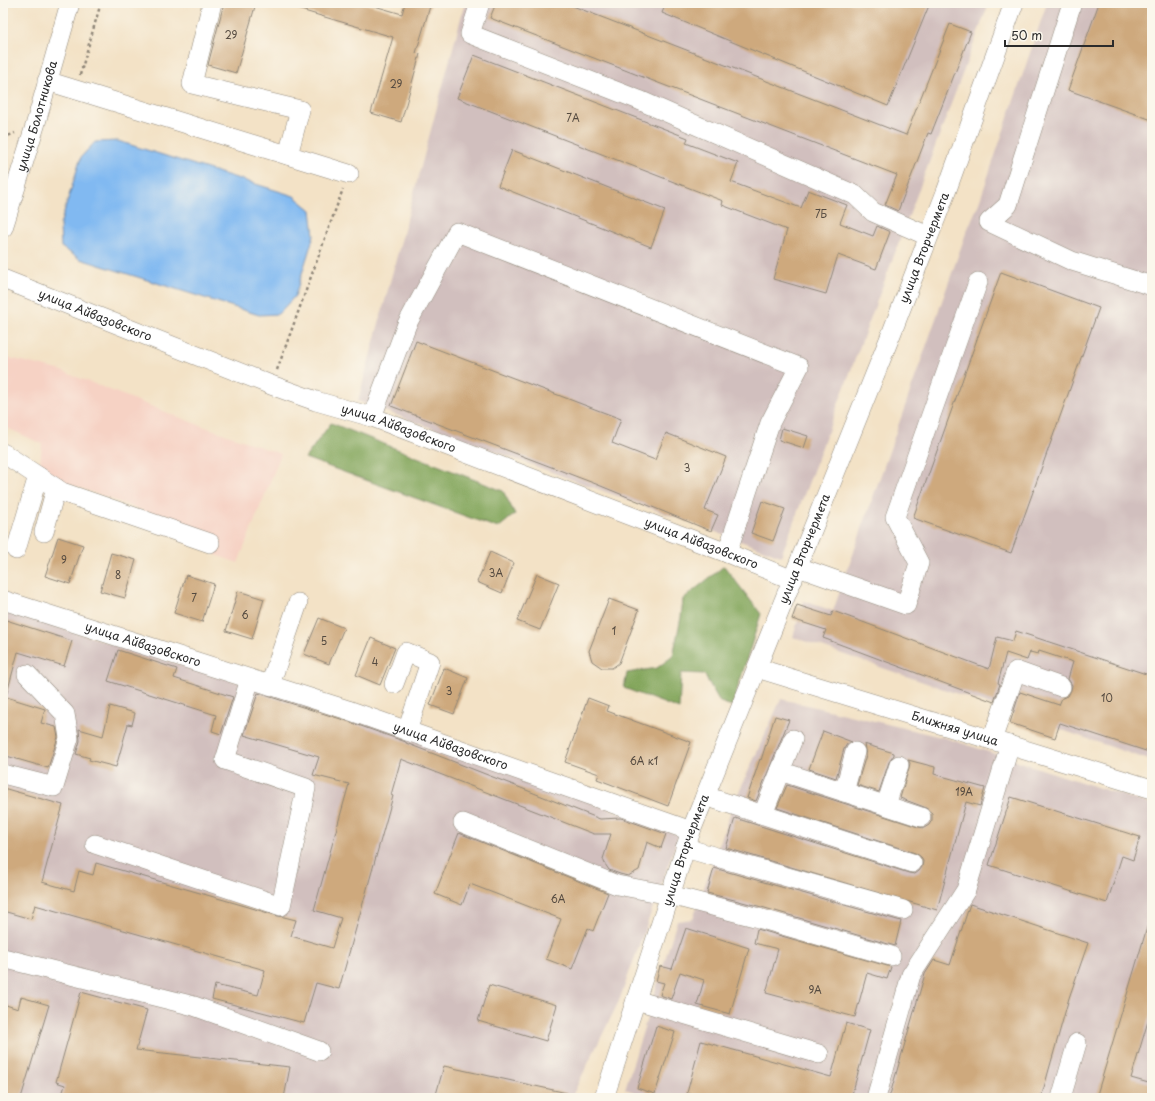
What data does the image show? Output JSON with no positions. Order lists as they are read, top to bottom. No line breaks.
{"streets":{"street":["улица Болотникова","улица Вторчермета","улица Айвазовского","Ближняя улица"]},"crossings":[["улица Вторчермета","улица Айвазовского"],["улица Вторчермета","Ближняя улица"]],"house_numbers":["29","29","7А","7Б","3","9","3А","8","7","6","1","5","4","3","10","6А к1","19А","6А","9А"],"scale_bar":"50 m"}
